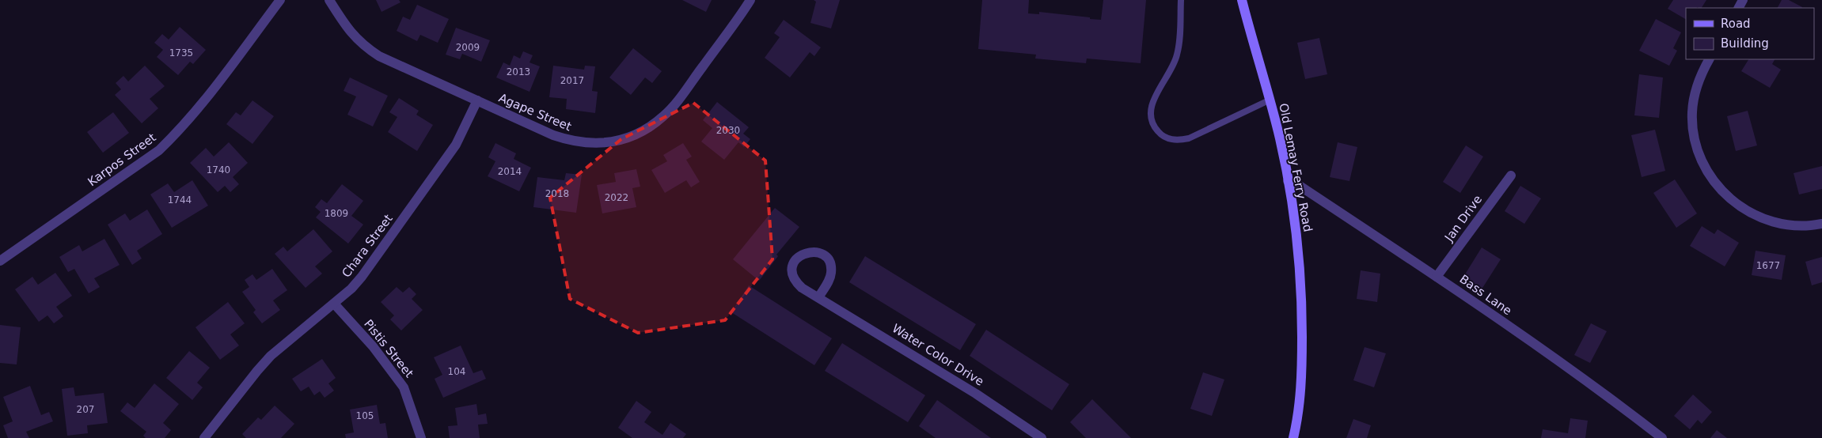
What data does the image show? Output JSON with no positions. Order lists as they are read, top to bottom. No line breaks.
{"streets":{"main road":["Old Lemay Ferry Road"],"street":["Agape Street","Karpos Street","Jan Drive","Chara Street","Bass Lane","Pistis Street","Water Color Drive"]},"crossings":[["Agape Street","Chara Street"],["Old Lemay Ferry Road","Bass Lane"],["Jan Drive","Bass Lane"],["Chara Street","Pistis Street"]],"house_numbers":["2009","1735","2013","2017","2030","1740","2014","2018","2022","1744","1809","1677","104","207","105"],"legend":["Road","Building"]}
